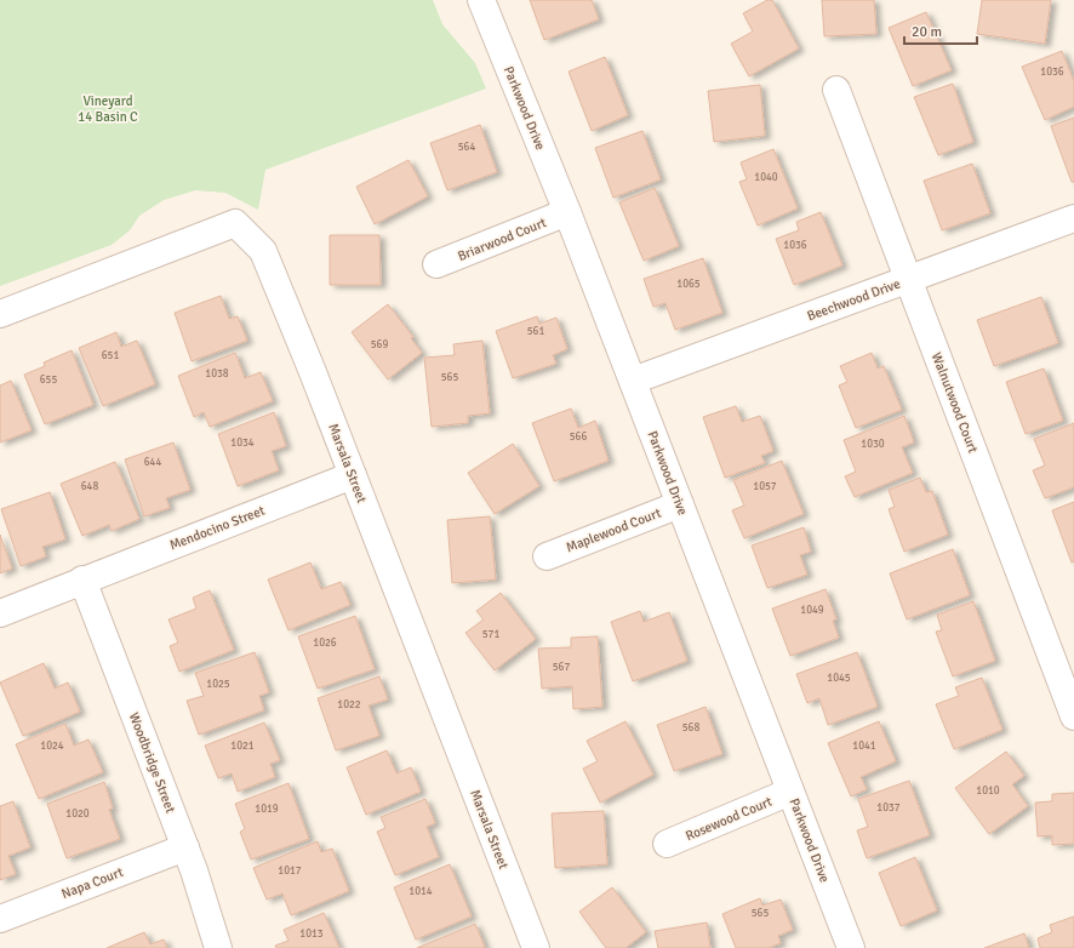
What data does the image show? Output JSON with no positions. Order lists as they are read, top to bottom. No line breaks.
{"streets":{"street":["Parkwood Drive","Briarwood Court","Beechwood Drive","Walnutwood Court","Marsala Street","Mendocino Street","Maplewood Court","Woodbridge Street","Rosewood Court","Napa Court"]},"crossings":[["Parkwood Drive","Briarwood Court"],["Parkwood Drive","Beechwood Drive"],["Parkwood Drive","Maplewood Court"],["Parkwood Drive","Rosewood Court"],["Beechwood Drive","Walnutwood Court"],["Marsala Street","Mendocino Street"],["Mendocino Street","Woodbridge Street"],["Woodbridge Street","Napa Court"]],"parks":["Vineyard 14 Basin C"],"house_numbers":["1036","564","1040","1036","1065","561","569","651","1038","565","655","566","1034","1030","644","648","1057","1049","571","1026","567","1045","1025","1022","568","1024","1021","1041","1010","1037","1019","1020","1017","1014","565","1013"],"scale_bar":"20 m"}
